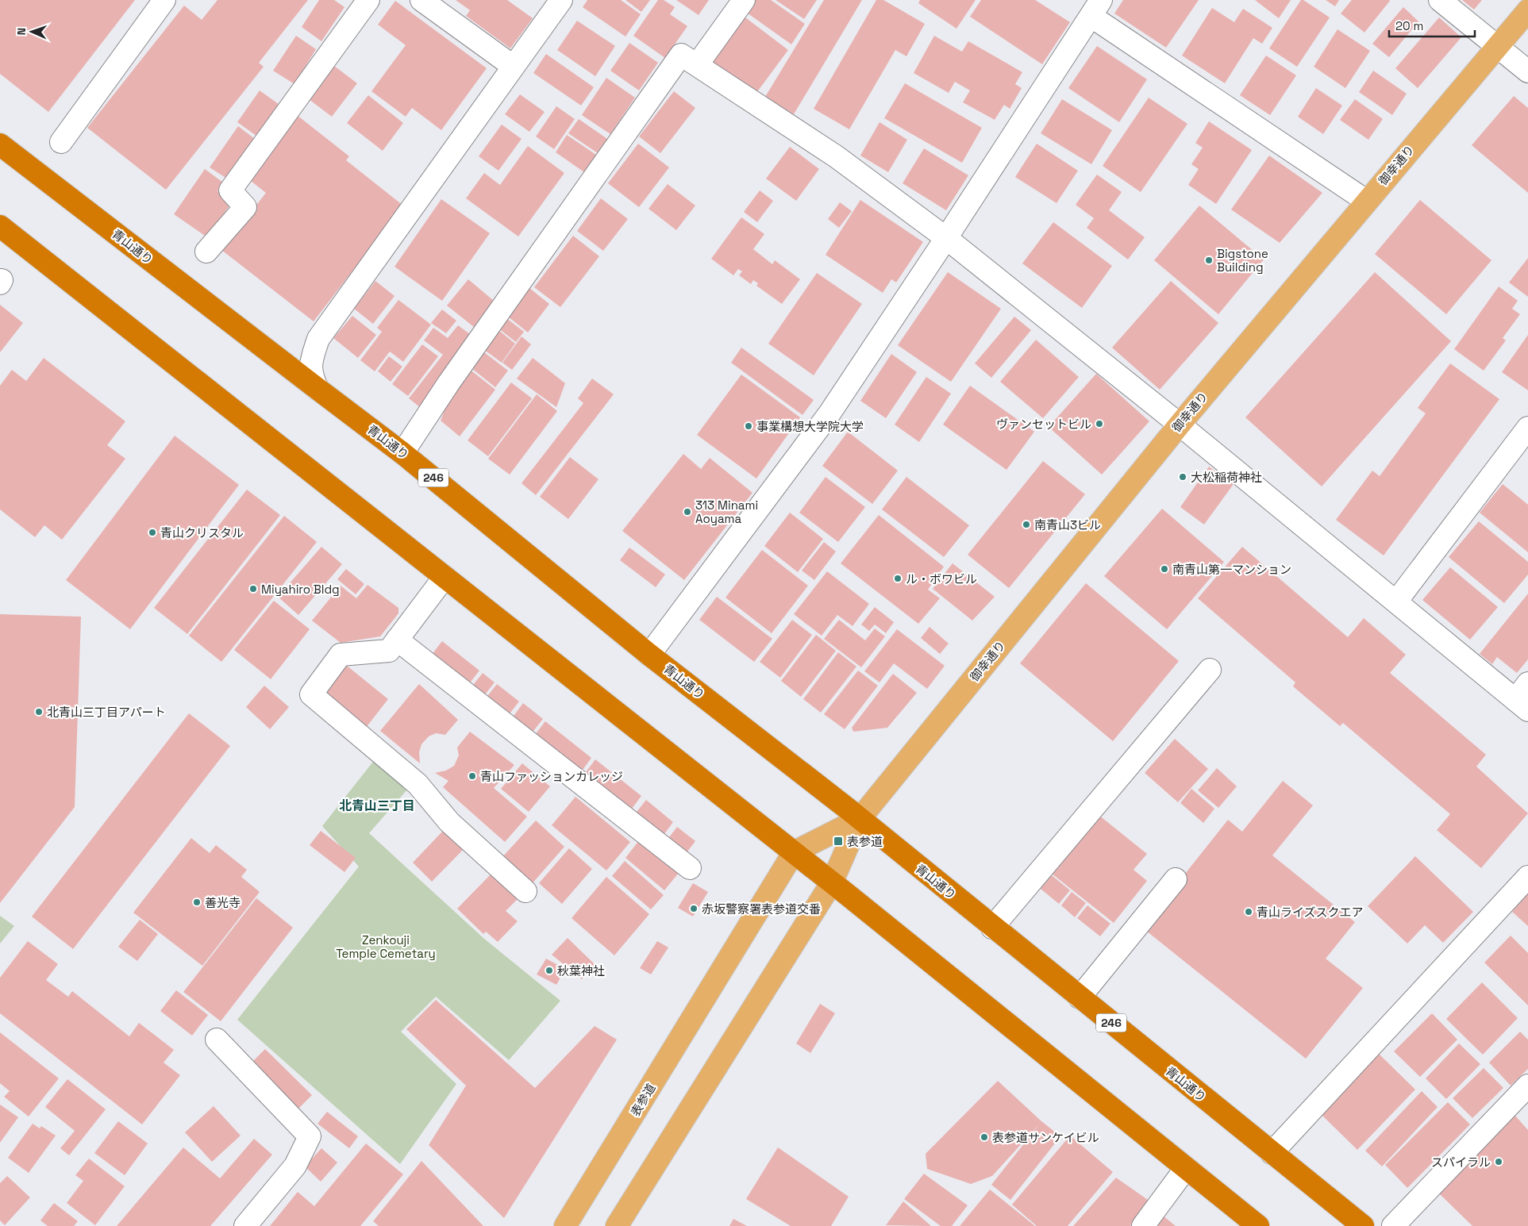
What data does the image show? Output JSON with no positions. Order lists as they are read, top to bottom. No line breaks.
{"streets":{"highway":["青山通り","246"],"main road":["御幸通り","表参道"]},"crossings":[["御幸通り","青山通り"]],"districts":["北青山三丁目"],"parks":["Zenkouji Temple Cemetary"],"places":{"other":["Bigstone Building","ヴァンセットビル","事業構想大学院大学","大松稲荷神社","313 Minami Aoyama","南青山3ビル","青山クリスタル","南青山第一マンション","ル・ボワビル","Miyahiro Bldg","北青山三丁目アパート","青山ファッションカレッジ","善光寺","赤坂警察署表参道交番","青山ライズスクエア","秋葉神社","表参道サンケイビル","スパイラル"],"transit":["表参道"]},"scale_bar":"20 m","north":"left"}
